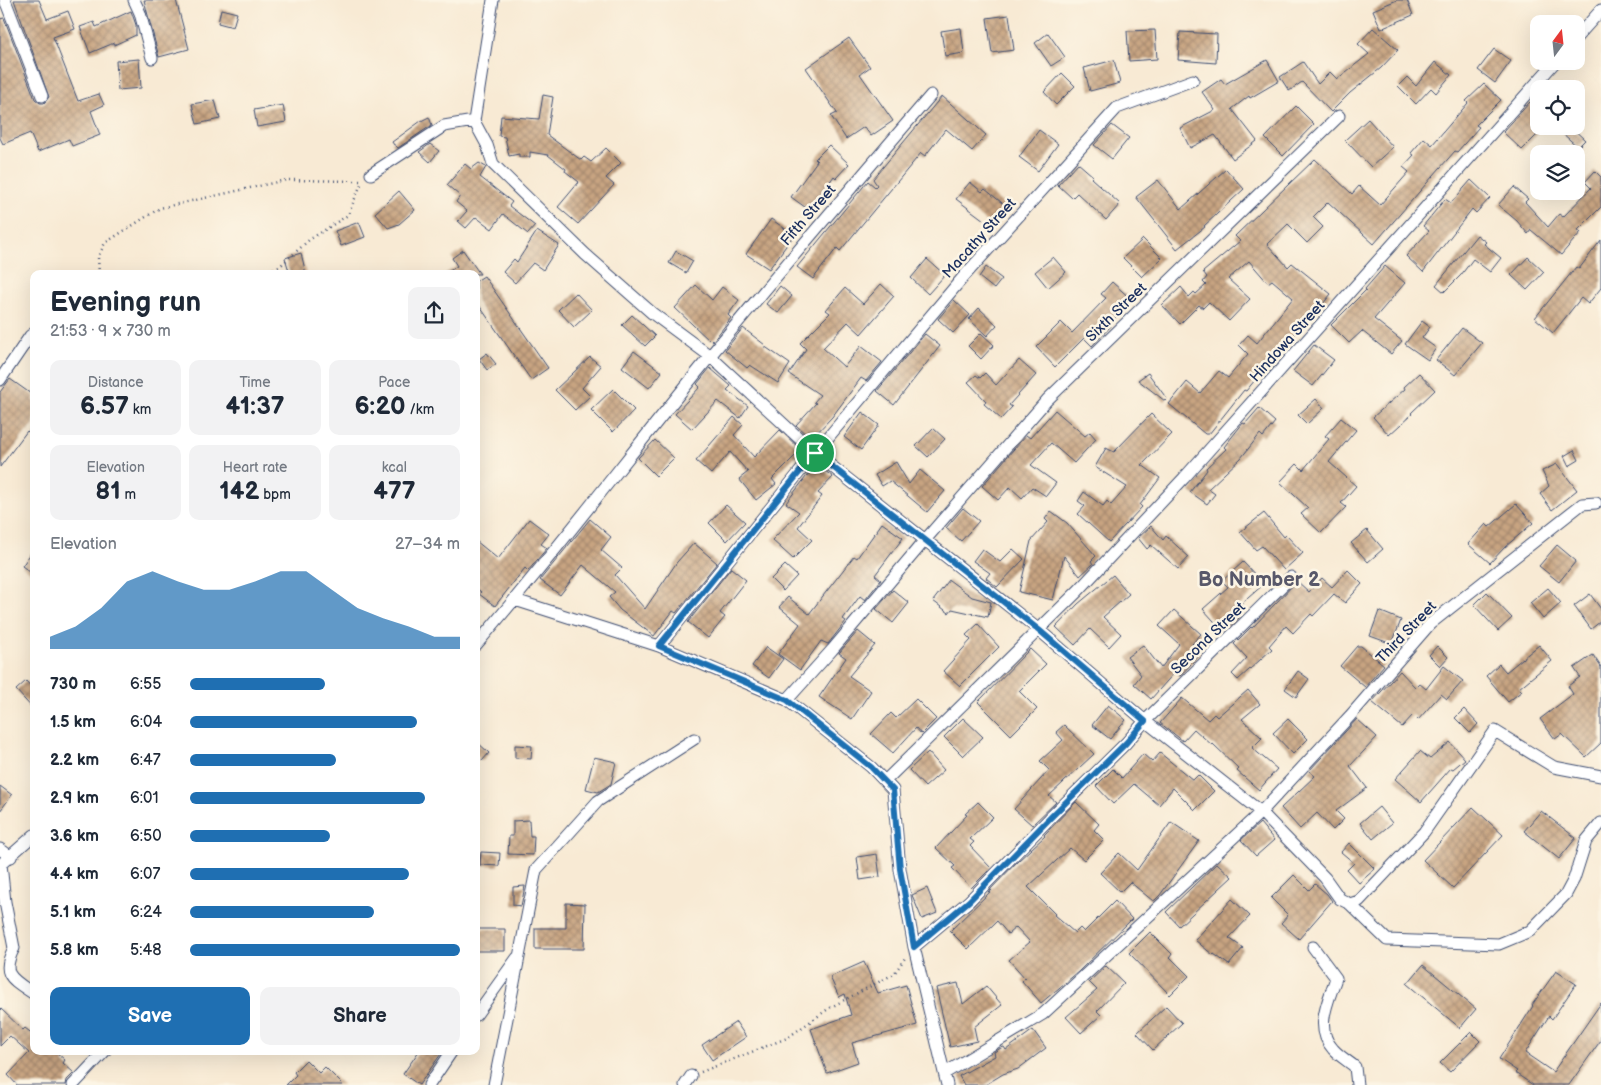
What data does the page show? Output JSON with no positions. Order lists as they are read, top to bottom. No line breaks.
{"streets":{"street":["Fifth Street","Macathy Street","Sixth Street","Hindowa Street","Third Street","Second Street"]},"districts":["Bo Number 2"],"north":"top","page":{"heading":["Evening run","21:53 · 9 × 730 m"],"stats":[["Distance","6.57 km"],["Time","41:37"],["Pace","6:20 /km"],["Elevation","81 m"],["Heart rate","142 bpm"],["kcal","477"]],"chart":["Elevation","27–34 m"],"list":[{"name":"730 m","note":"6:55"},{"name":"1.5 km","note":"6:04"},{"name":"2.2 km","note":"6:47"},{"name":"2.9 km","note":"6:01"},{"name":"3.6 km","note":"6:50"},{"name":"4.4 km","note":"6:07"},{"name":"5.1 km","note":"6:24"},{"name":"5.8 km","note":"5:48"}],"buttons":["Save","Share"]}}
